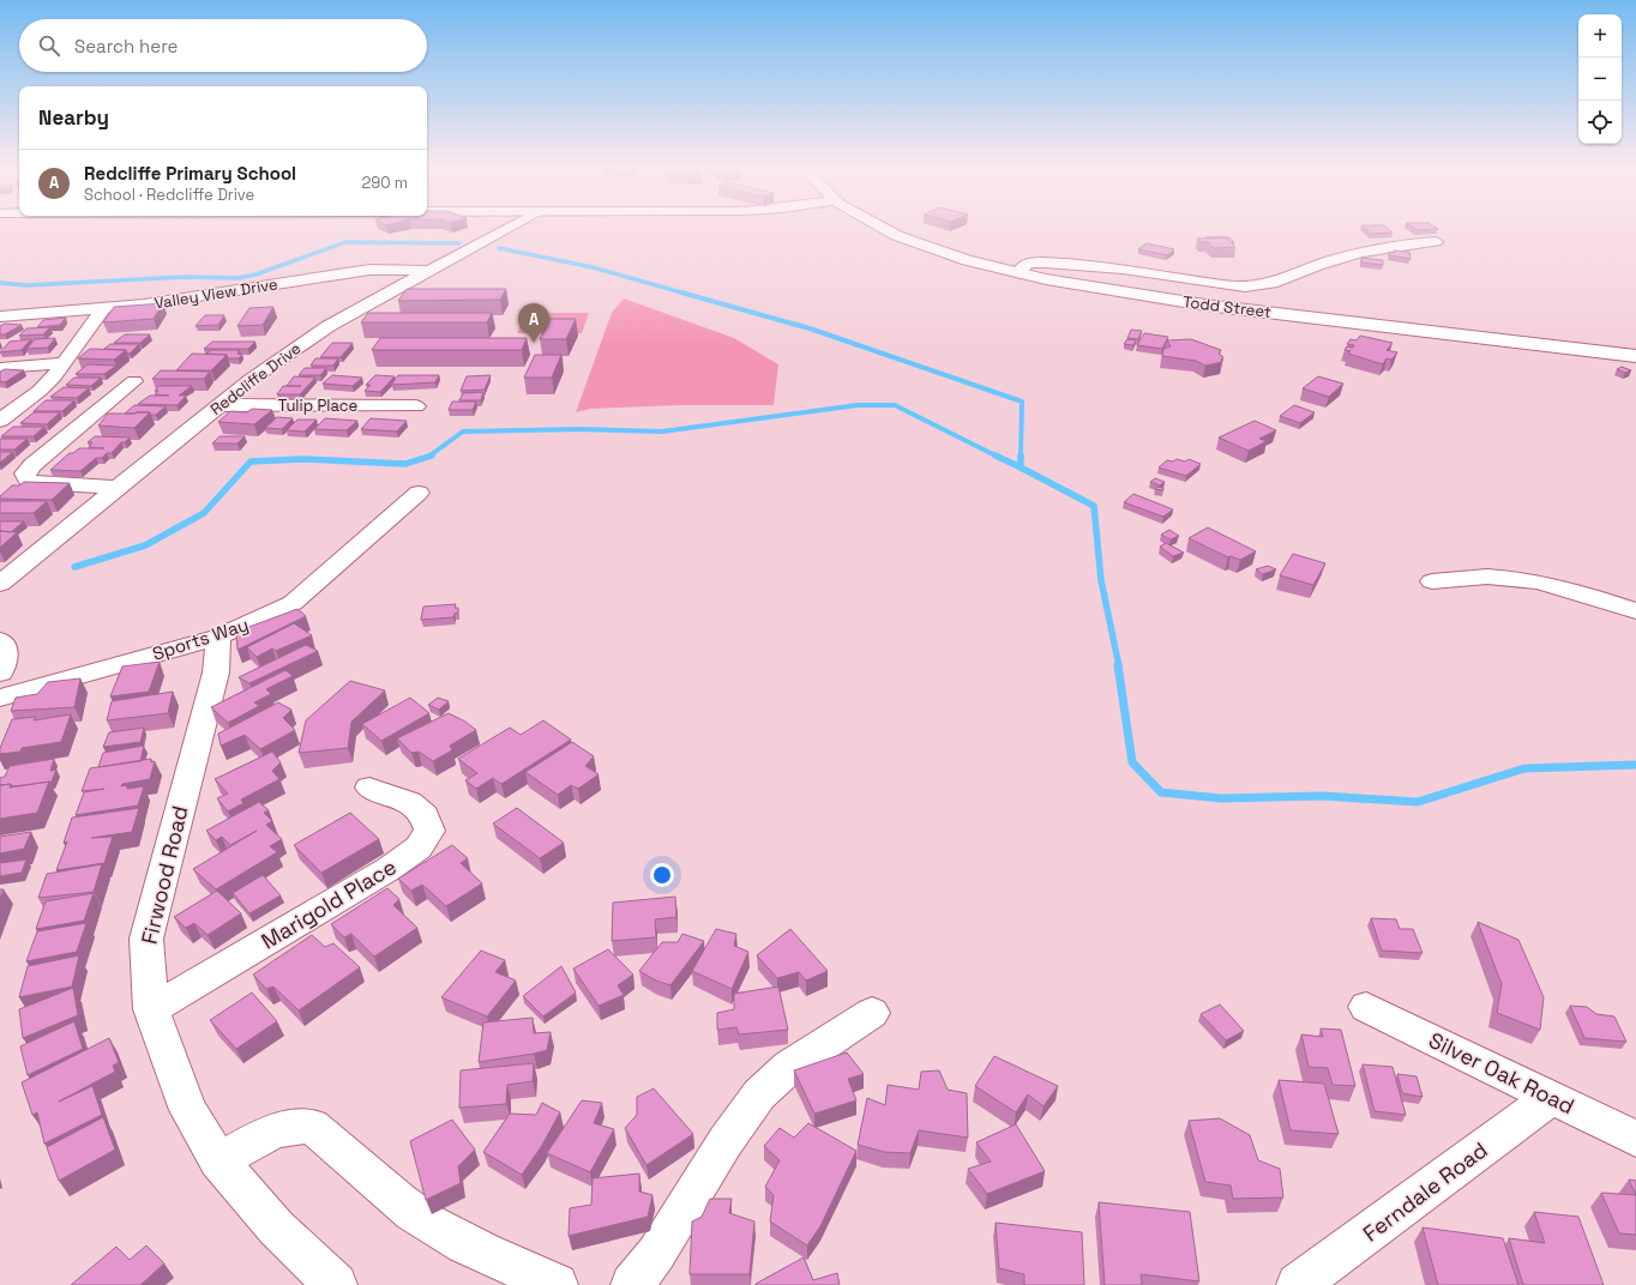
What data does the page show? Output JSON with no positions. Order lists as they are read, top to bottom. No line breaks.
{"streets":{"street":["Valley View Drive","Todd Street","Redcliffe Drive","Tulip Place","Sports Way","Firwood Road","Marigold Place","Silver Oak Road","Ferndale Road"]},"crossings":[["Valley View Drive","Redcliffe Drive"],["Redcliffe Drive","Tulip Place"],["Sports Way","Firwood Road"],["Firwood Road","Marigold Place"],["Silver Oak Road","Ferndale Road"]],"page":{"map_buttons":["+","−"],"search":"Search here","heading":"Nearby","list":[{"mark":"A","name":"Redcliffe Primary School","note":"School · Redcliffe Drive","value":"290 m"}],"pins":"A"}}
